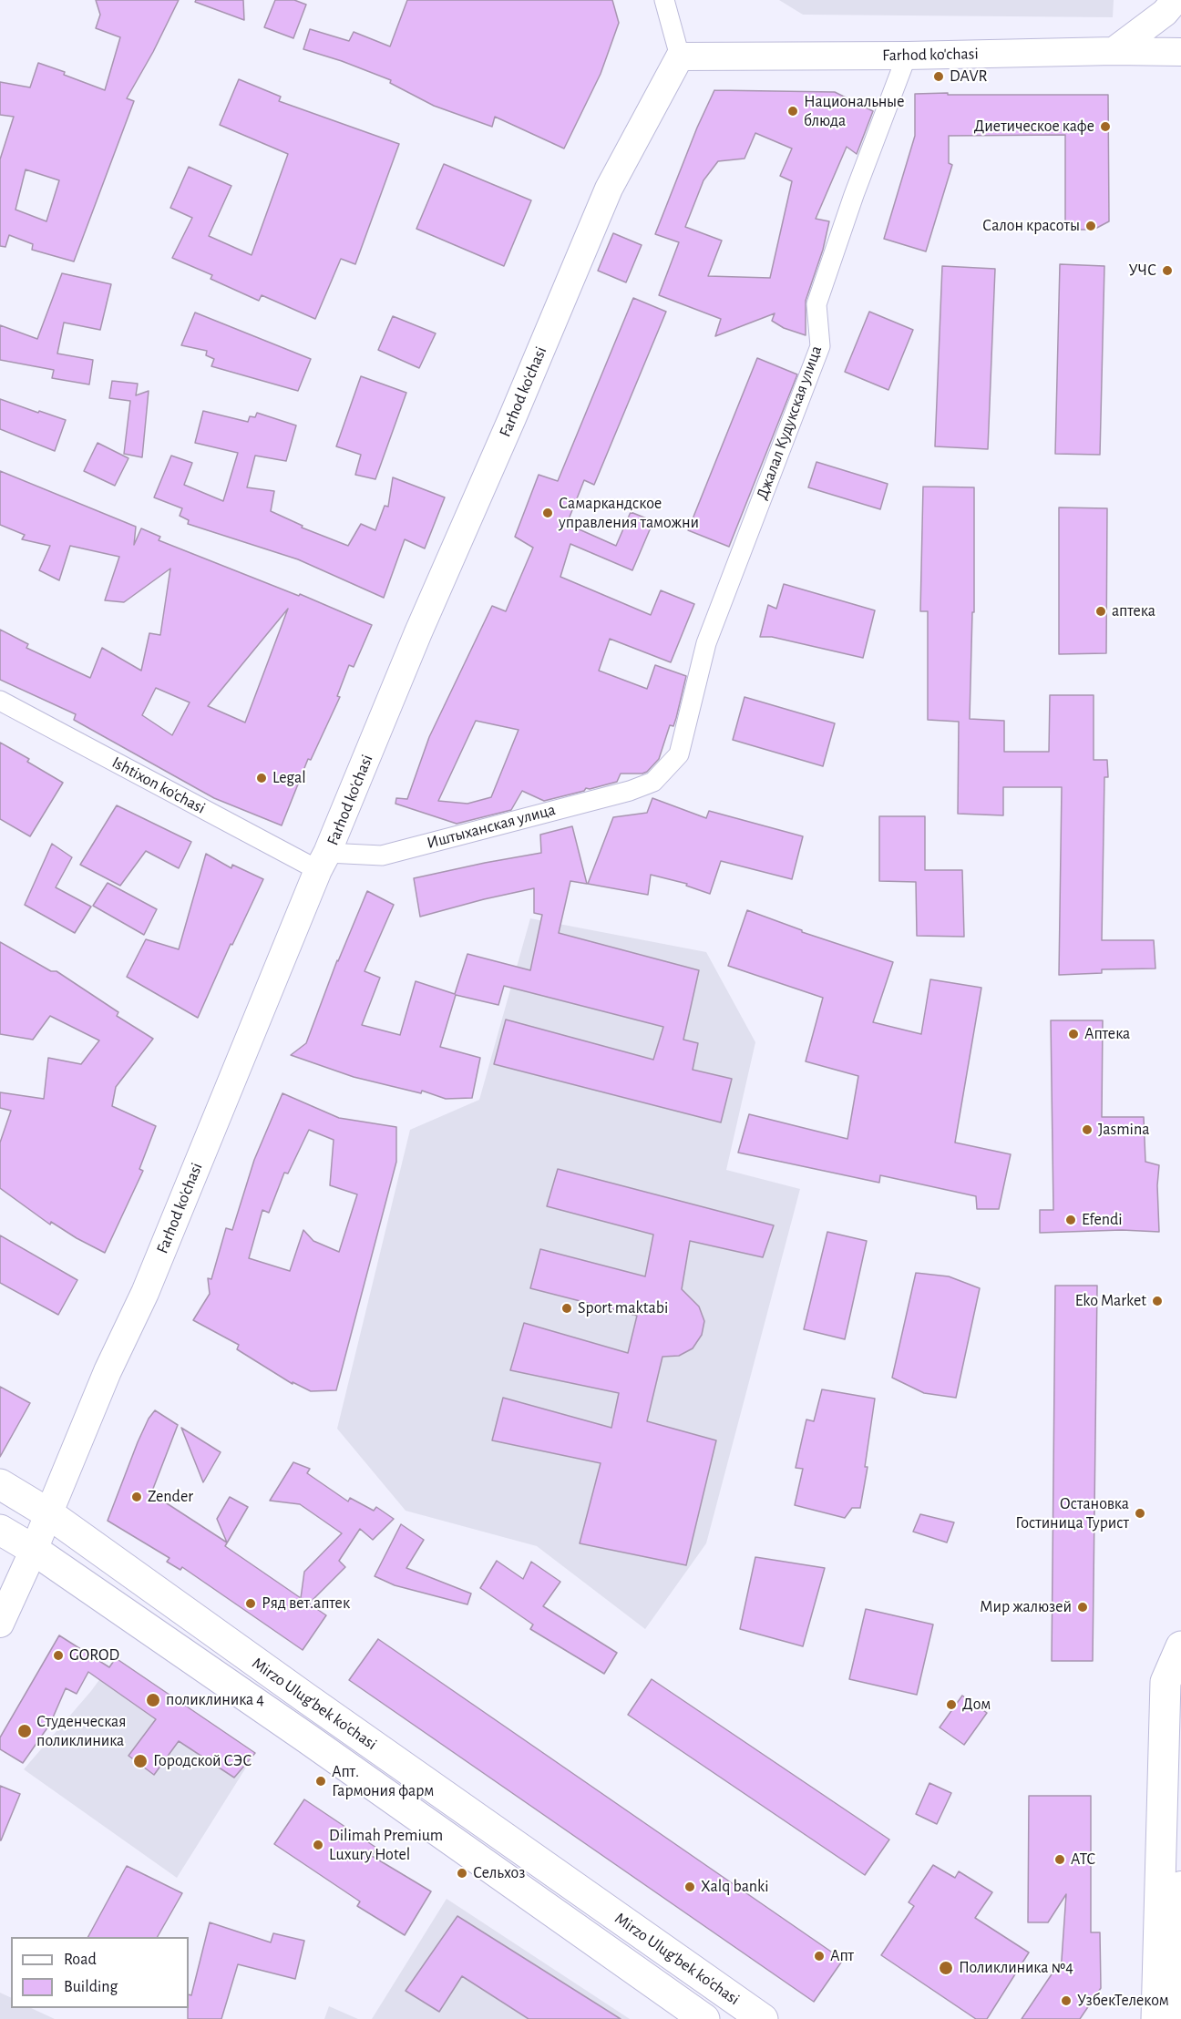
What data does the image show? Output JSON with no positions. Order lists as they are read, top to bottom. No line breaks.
{"streets":{"main road":["Mirzo Ulug'bek ko'chasi"],"street":["Farhod ko'chasi","Джалал Кудукская улица","Ishtixon ko'chasi","Иштыханская улица"]},"crossings":[["Farhod ko'chasi","Джалал Кудукская улица"],["Farhod ko'chasi","Ishtixon ko'chasi"],["Farhod ko'chasi","Иштыханская улица"],["Farhod ko'chasi","Mirzo Ulug'bek ko'chasi"],["Джалал Кудукская улица","Иштыханская улица"],["Ishtixon ko'chasi","Иштыханская улица"]],"places":["DAVR","Национальные блюда","Диетическое кафе","Салон красоты","УЧС","Самаркандское управления таможни","аптека","Legal","Аптека","Jasmina","Efendi","Eko Market","Sport maktabi","Zender","Остановка Гостиница Турист","Ряд вет.аптек","Мир жалюзей","GOROD","поликлиника 4","Дом","Студенческая поликлиника","Городской СЭС","Апт. Гармония фарм","Dilimah Premium Luxury Hotel","ATC","Сельхоз","Xalq banki","Апт","Поликлиника №4","УзбекТелеком"],"legend":["Road","Building"]}
